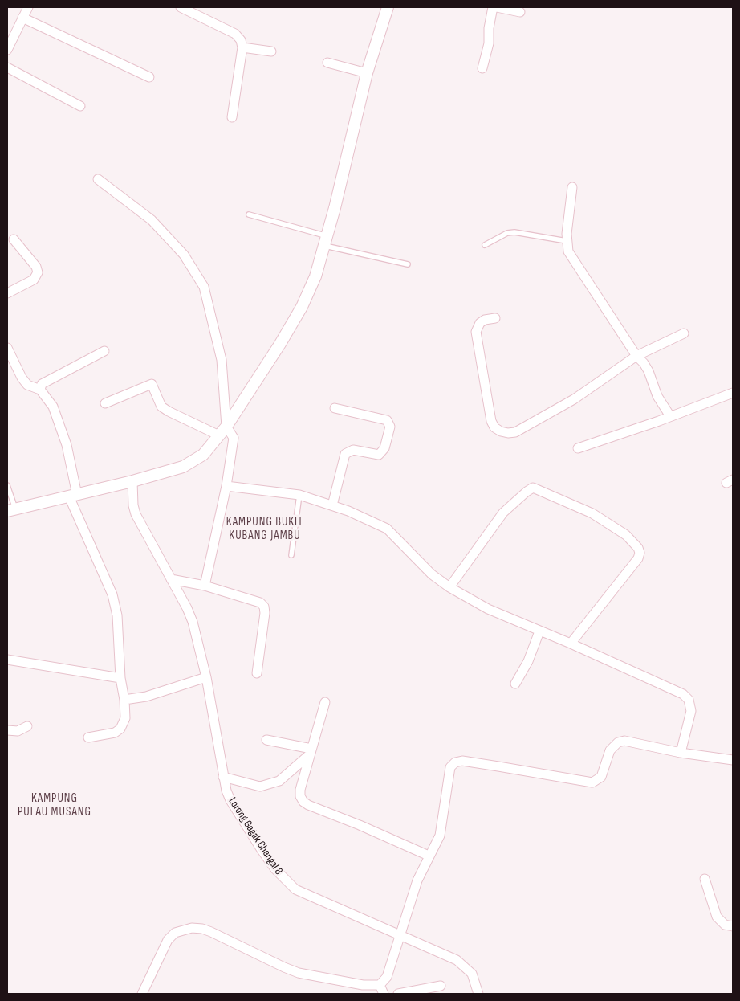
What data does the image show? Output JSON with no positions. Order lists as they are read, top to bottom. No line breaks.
{"streets":{"street":["Lorong Gagak Chengal 8"]},"districts":["KAMPUNG BUKIT KUBANG JAMBU","KAMPUNG PULAU MUSANG"]}
